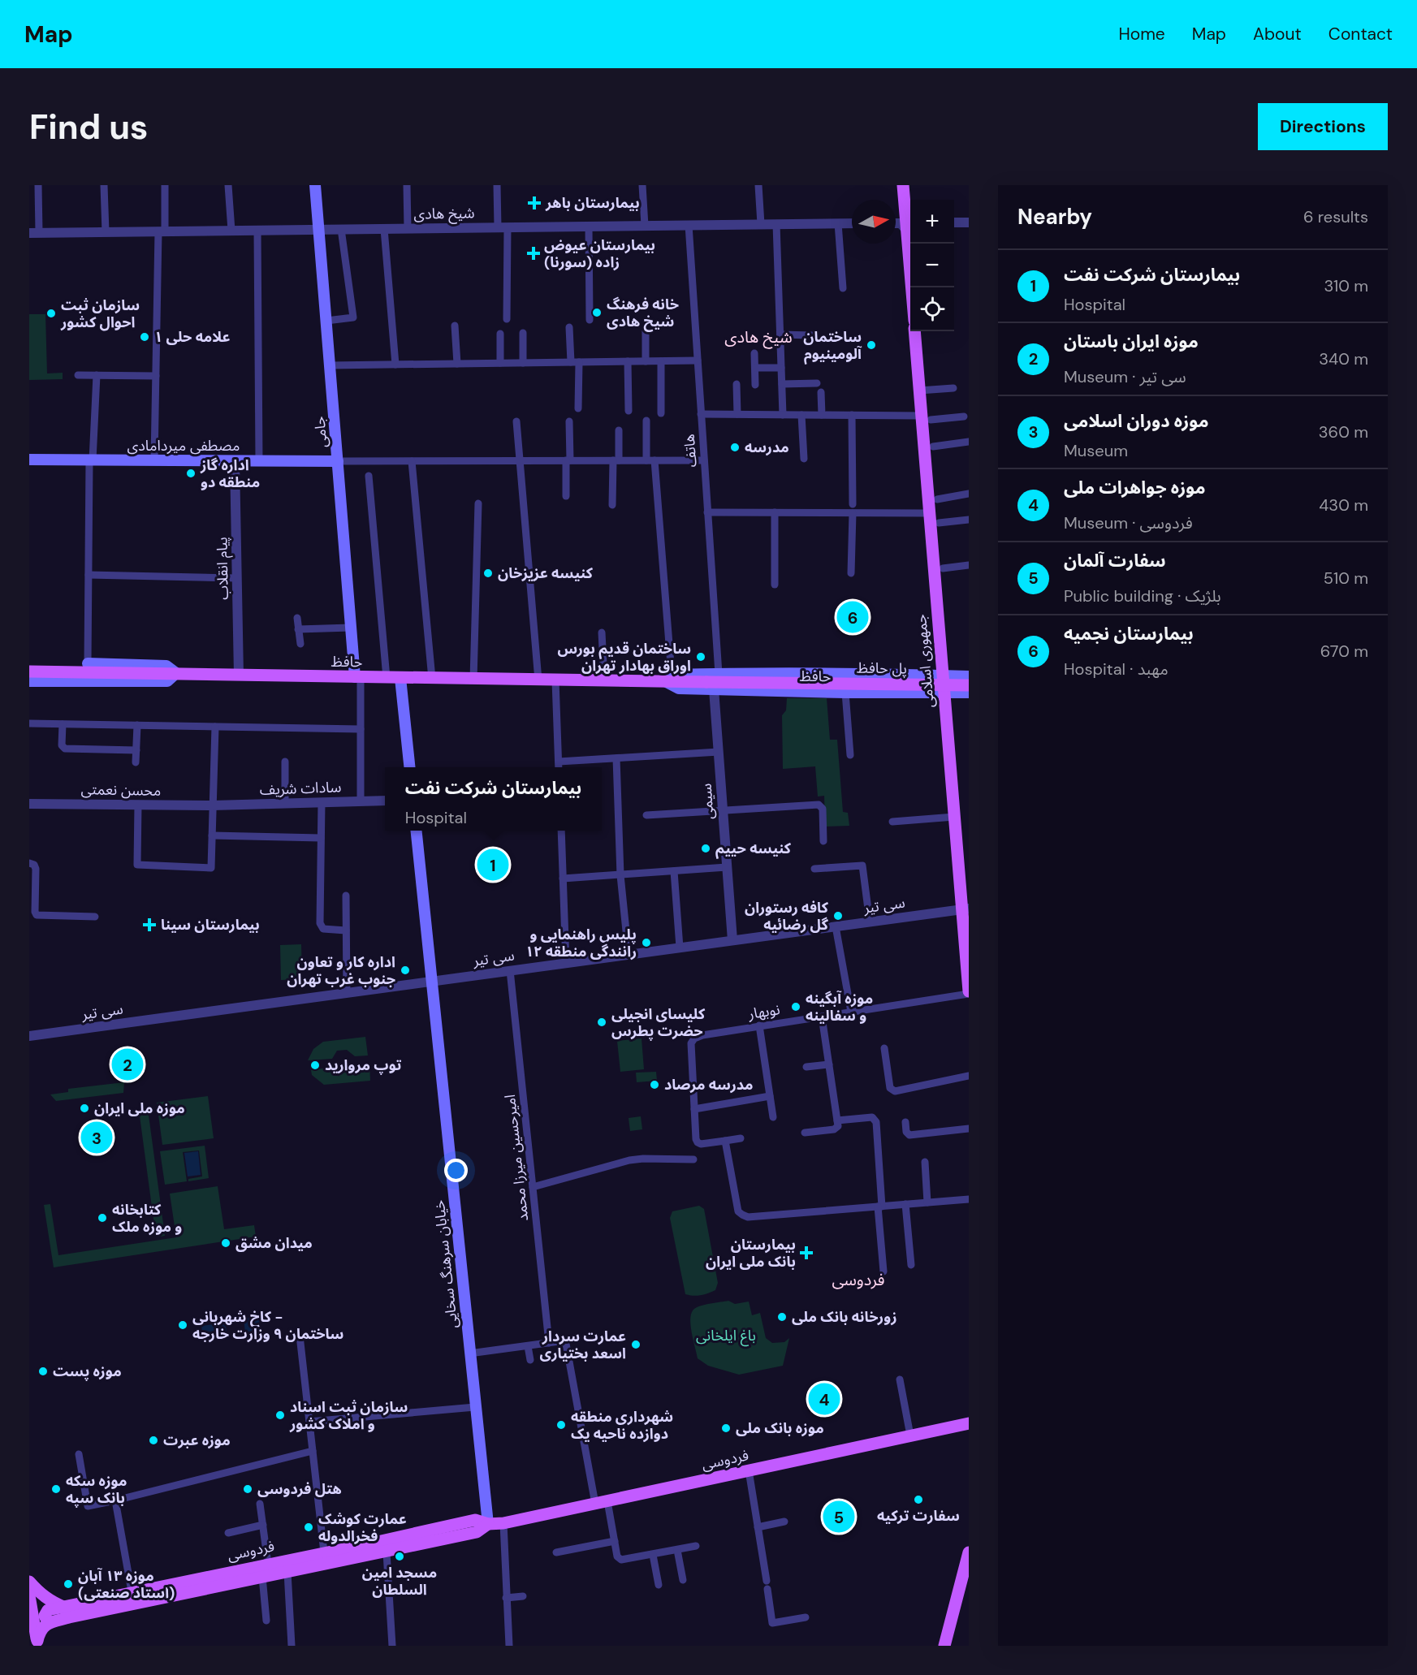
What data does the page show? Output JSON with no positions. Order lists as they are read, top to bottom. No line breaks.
{"streets":{"main road":["جامی","مصطفی میردامادی","جمهوری اسلامی","حافظ","پل حافظ","خیابان سرهنگ سخایی","فردوسی"],"street":["شیخ هادی","هاتف","پیام انقلاب","سادات شریف","محسن نعمتی","سیمی","سی تیر","نوبهار","امیرحسین میرزا محمد"]},"crossings":[["شیخ هادی","جامی"],["شیخ هادی","هاتف"],["جامی","مصطفی میردامادی"],["جامی","حافظ"],["مصطفی میردامادی","پیام انقلاب"],["هاتف","حافظ"],["پیام انقلاب","حافظ"],["جمهوری اسلامی","حافظ"],["جمهوری اسلامی","سی تیر"],["جمهوری اسلامی","نوبهار"],["حافظ","پل حافظ"],["حافظ","سیمی"],["پل حافظ","سیمی"],["سادات شریف","محسن نعمتی"],["سیمی","سی تیر"],["سی تیر","امیرحسین میرزا محمد"],["سی تیر","خیابان سرهنگ سخایی"],["خیابان سرهنگ سخایی","فردوسی"]],"districts":["شیخ هادی","فردوسی"],"parks":["باغ ایلخانی"],"places":{"health":["بیمارستان باهر","بیمارستان عیوض زاده (سورنا)","بیمارستان سینا","بیمارستان بانک ملی ایران"],"other":["خانه فرهنگ شیخ هادی","سازمان ثبت احوال کشور","علامه حلی ۱","ساختمان آلومینیوم","مدرسه","اداره گاز منطقه دو","کنیسه عزیزخان","ساختمان قدیم بورس اوراق بهادار تهران","کنیسه حییم","کافه رستوران گل رضائیه","پلیس راهنمایی و رانندگی منطقه ۱۲","اداره کار و تعاون جنوب غرب تهران","موزه آبگینه و سفالینه","کلیسای انجیلی حضرت پطرس","توپ مروارید","مدرسه مرصاد","موزه ملی ایران","کتابخانه و موزه ملک","میدان مشق","زورخانه بانک ملی","کاخ شهربانی - ساختمان ۹ وزارت خارجه","عمارت سردار اسعد بختیاری","موزه پست","سازمان ثبت اسناد و املاک کشور","شهرداری منطقه دوازده ناحیه یک","موزه بانک ملی","موزه عبرت","موزه سکه بانک سپه","هتل فردوسی","سفارت ترکیه","عمارت کوشک فخرالدوله","مسجد امین السلطان","موزه ۱۳ آبان (استاد صنعتی)"]},"north":"right","page":{"header":"Map","nav":["Home","Map","About","Contact"],"buttons":"Directions","title":"Find us","heading":["Nearby","6 results"],"map_buttons":["+","−"],"list":[{"mark":"1","name":"بیمارستان شرکت نفت","note":"Hospital","value":"310 m"},{"mark":"2","name":"موزه ایران باستان","note":"Museum · سی تیر","value":"340 m"},{"mark":"3","name":"موزه دوران اسلامی","note":"Museum","value":"360 m"},{"mark":"4","name":"موزه جواهرات ملی","note":"Museum · فردوسی","value":"430 m"},{"mark":"5","name":"سفارت آلمان","note":"Public building · بلژیک","value":"510 m"},{"mark":"6","name":"بیمارستان نجمیه","note":"Hospital · مهبد","value":"670 m"}],"pins":["6","1","2","3","4","5"],"popup":["بیمارستان شرکت نفت","Hospital"]}}
